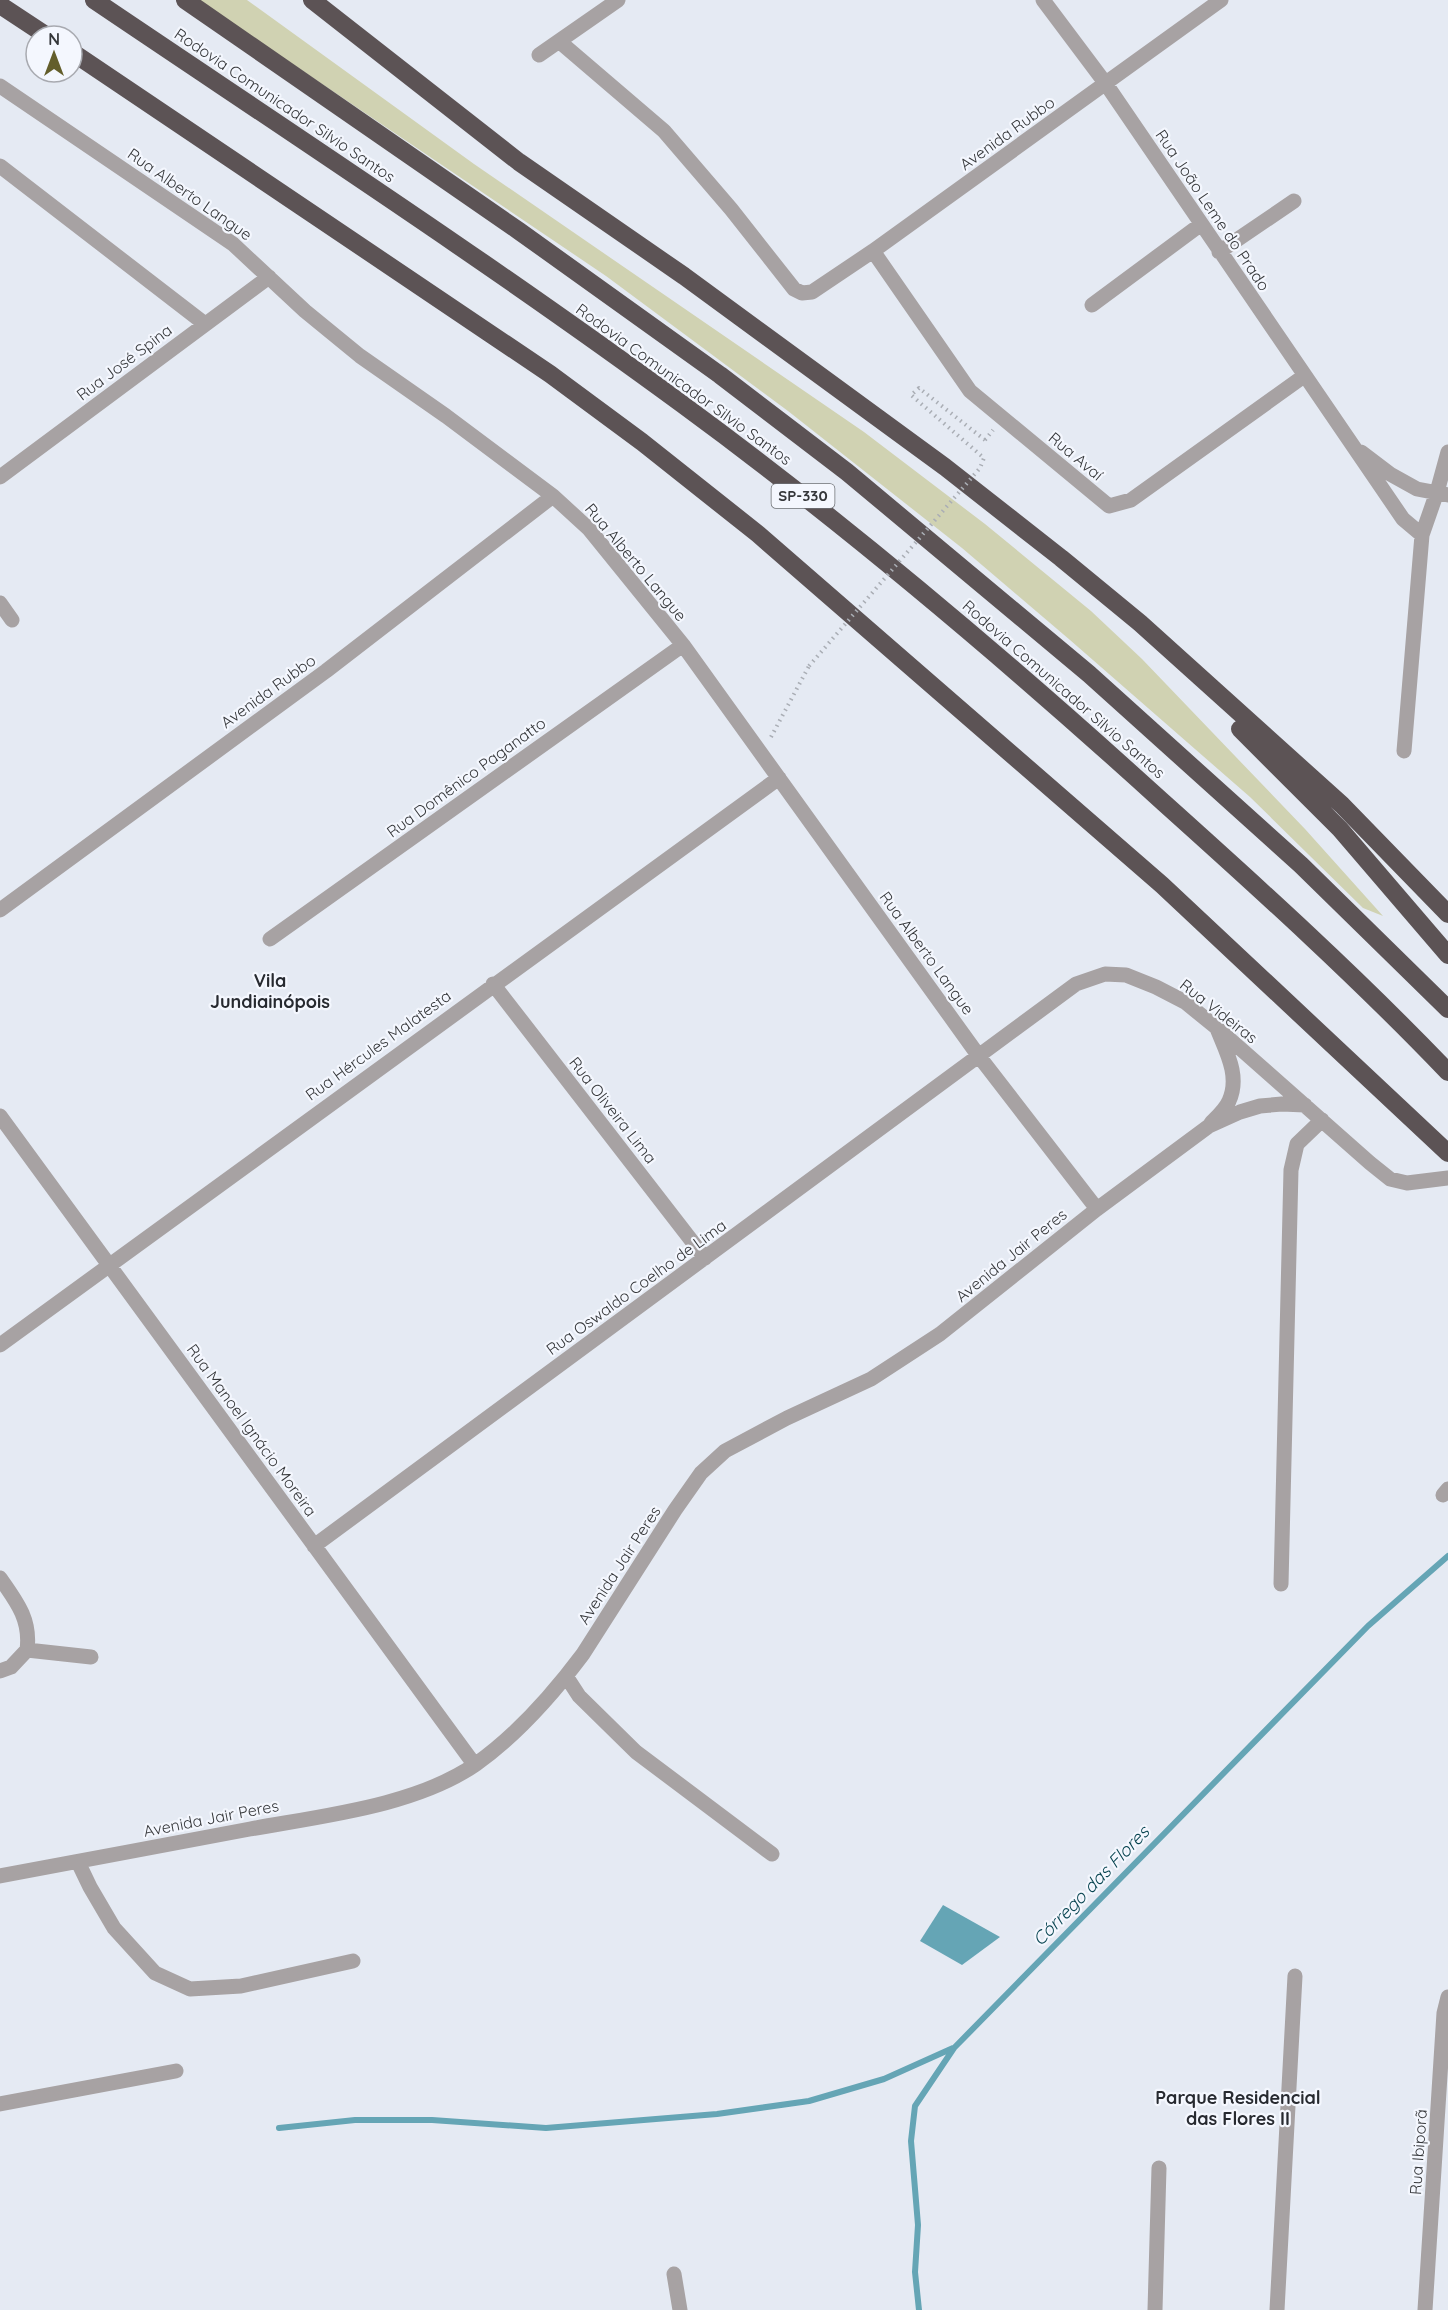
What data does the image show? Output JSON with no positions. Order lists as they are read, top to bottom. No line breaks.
{"streets":{"highway":["Rodovia Comunicador Silvio Santos","SP-330"],"street":["Avenida Rubbo","Rua Alberto Langue","Rua João Leme do Prado","Rua José Spina","Rua Avaí","Rua Domênico Paganatto","Rua Videiras","Rua Hércules Malatesta","Rua Oliveira Lima","Avenida Jair Peres","Rua Oswaldo Coelho de Lima","Rua Manoel Ignácio Moreira","Rua Ibiporã"]},"crossings":[["Avenida Rubbo","Rua Alberto Langue"],["Avenida Rubbo","Rua João Leme do Prado"],["Avenida Rubbo","Rua Avaí"],["Rua Alberto Langue","Rua José Spina"],["Rua Alberto Langue","Rua Domênico Paganatto"],["Rua Alberto Langue","Rua Videiras"],["Rua Alberto Langue","Rua Hércules Malatesta"],["Rua Alberto Langue","Avenida Jair Peres"],["Rua Alberto Langue","Rua Oswaldo Coelho de Lima"],["Rua João Leme do Prado","Rua Avaí"],["Rua Videiras","Avenida Jair Peres"],["Rua Videiras","Rua Oswaldo Coelho de Lima"],["Rua Hércules Malatesta","Rua Oliveira Lima"],["Rua Hércules Malatesta","Rua Manoel Ignácio Moreira"],["Rua Oliveira Lima","Rua Oswaldo Coelho de Lima"],["Avenida Jair Peres","Rua Manoel Ignácio Moreira"],["Rua Oswaldo Coelho de Lima","Rua Manoel Ignácio Moreira"]],"districts":["Vila Jundiainópois","Parque Residencial das Flores II"],"water":["Córrego das Flores"],"north":"top"}
